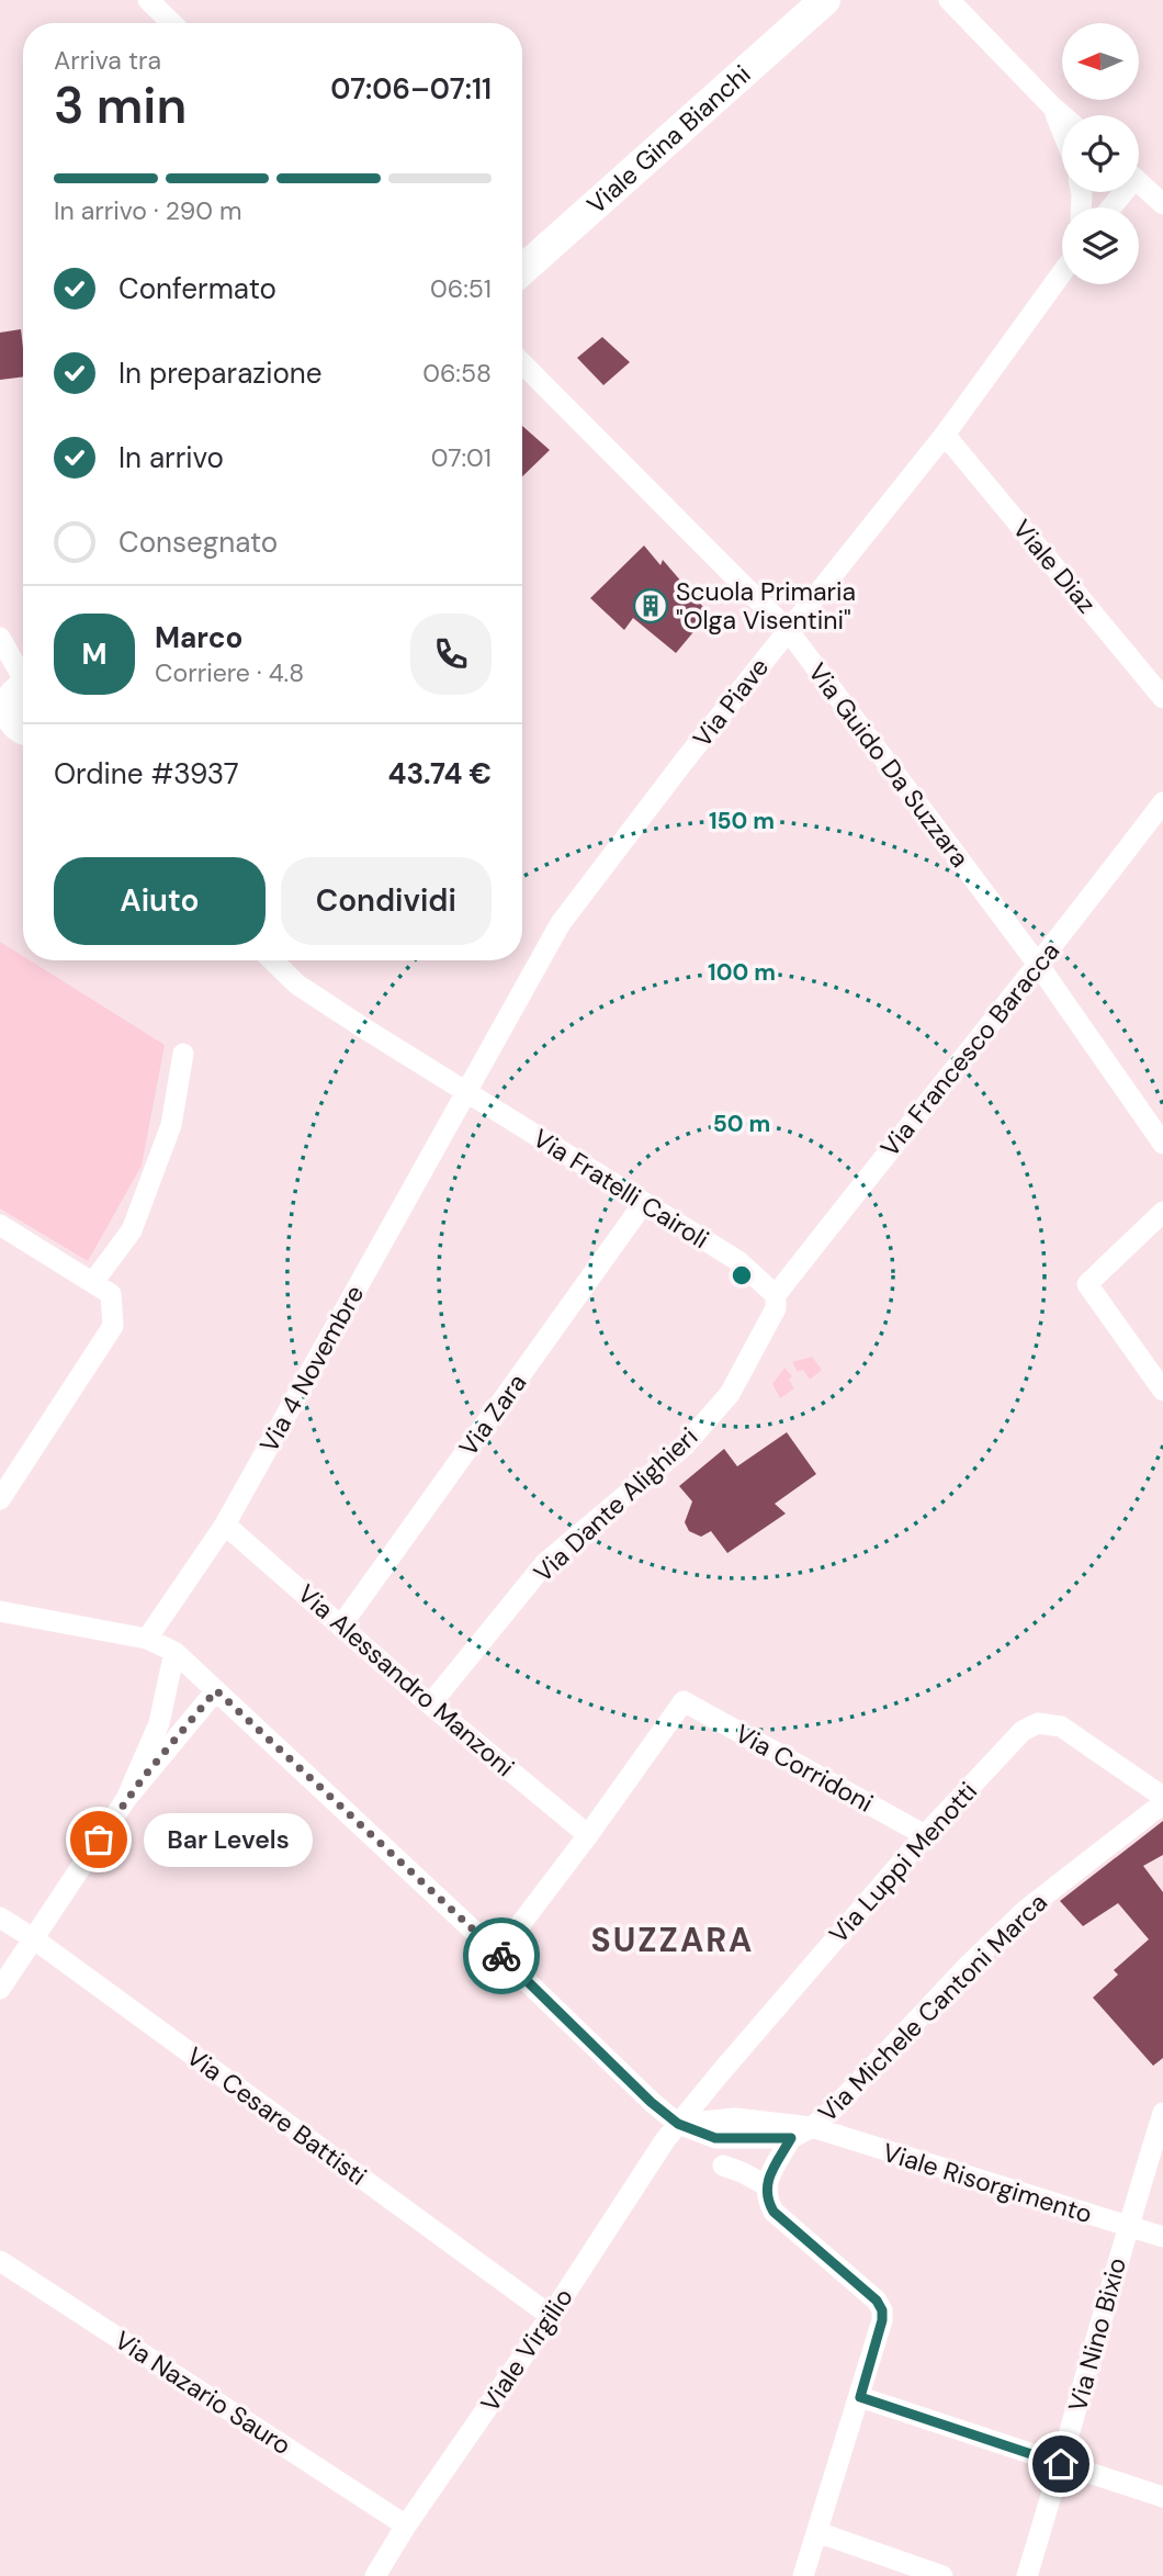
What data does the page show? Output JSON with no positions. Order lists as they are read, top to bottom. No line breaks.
{"streets":{"street":["Viale Gina Bianchi","Viale Diaz","Via Piave","Via Guido Da Suzzara","Via Francesco Baracca","Via Fratelli Cairoli","Via 4 Novembre","Via Zara","Via Dante Alighieri","Via Alessandro Manzoni","Via Corridoni","Via Luppi Menotti","Via Michele Cantoni Marca","Via Cesare Battisti","Viale Risorgimento","Via Nino Bixio","Viale Virgilio","Via Nazario Sauro"]},"crossings":[["Viale Diaz","Via Piave"],["Via Piave","Via Guido Da Suzzara"],["Via Piave","Via Fratelli Cairoli"],["Via Piave","Via 4 Novembre"],["Via Guido Da Suzzara","Via Francesco Baracca"],["Via Francesco Baracca","Via Fratelli Cairoli"],["Via Francesco Baracca","Via Dante Alighieri"],["Via Fratelli Cairoli","Via 4 Novembre"],["Via Fratelli Cairoli","Via Zara"],["Via Fratelli Cairoli","Via Dante Alighieri"],["Via 4 Novembre","Via Alessandro Manzoni"],["Via Zara","Via Alessandro Manzoni"],["Via Dante Alighieri","Via Alessandro Manzoni"],["Via Alessandro Manzoni","Via Corridoni"],["Via Corridoni","Via Luppi Menotti"],["Via Luppi Menotti","Viale Risorgimento"],["Via Luppi Menotti","Viale Virgilio"],["Via Michele Cantoni Marca","Viale Risorgimento"],["Via Cesare Battisti","Viale Virgilio"],["Viale Risorgimento","Via Nino Bixio"],["Viale Risorgimento","Viale Virgilio"],["Viale Virgilio","Via Nazario Sauro"]],"districts":["SUZZARA"],"places":{"building":["Scuola Primaria \"Olga Visentini\""],"other":["Bar Levels"]},"north":"left","page":{"heading":["3 min","Arriva tra","07:06–07:11"],"panel":["Marco","Corriere · 4.8","Ordine #3937","43.74 €"],"bar":"In arrivo · 290 m","list":[["Confermato","06:51"],["In preparazione","06:58"],["In arrivo","07:01"],"Consegnato"],"round":"M","buttons":["Aiuto","Condividi"],"bubble":"Bar Levels"},"rings":["150 m","100 m","50 m"]}
